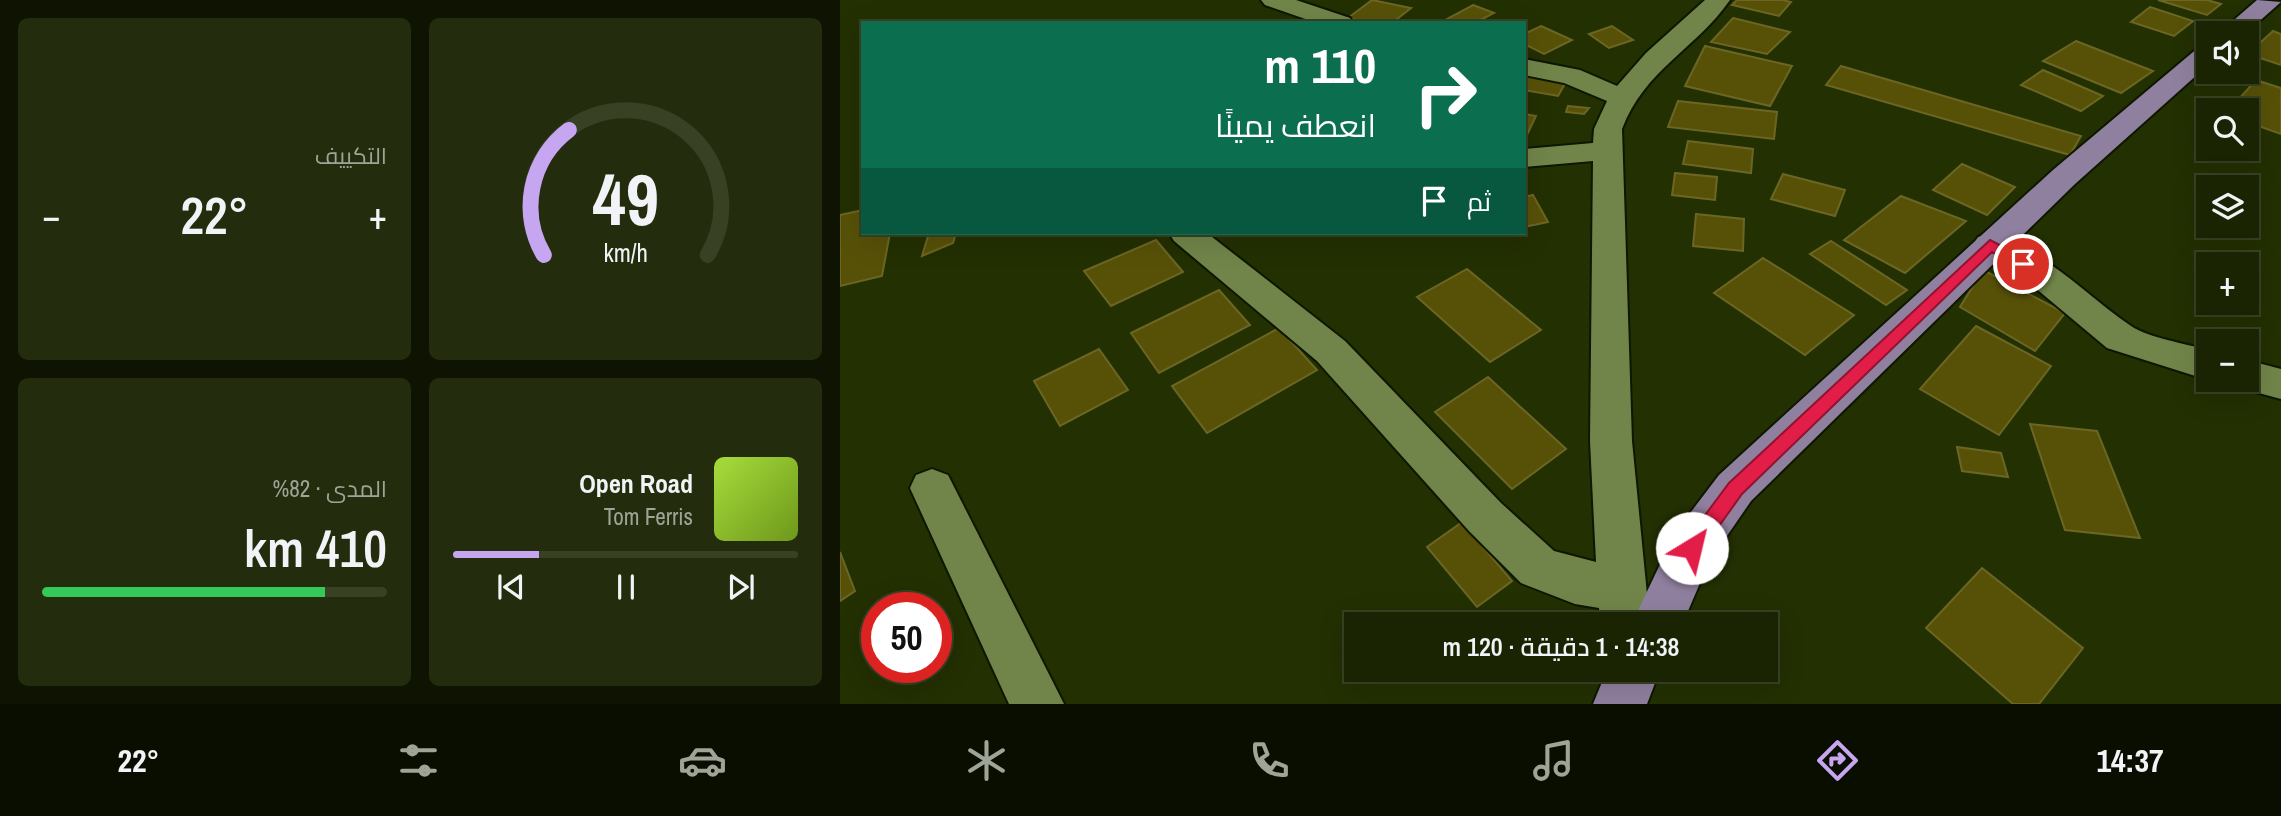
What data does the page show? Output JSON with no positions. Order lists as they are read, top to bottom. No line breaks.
{"page":{"tile":["التكييف",["المدى · 82%","410 km"]],"map_buttons":["+","−"],"turn":["110 m","انعطف يمينًا"],"then":"ثم","heat":["−","22°","+"],"song":["Open Road","Tom Ferris"],"limit":"50","trip":"14:38 · 1 دقيقة · 120 m","tabs":["14:37","22°"],"gauge":["49","km/h"]}}
